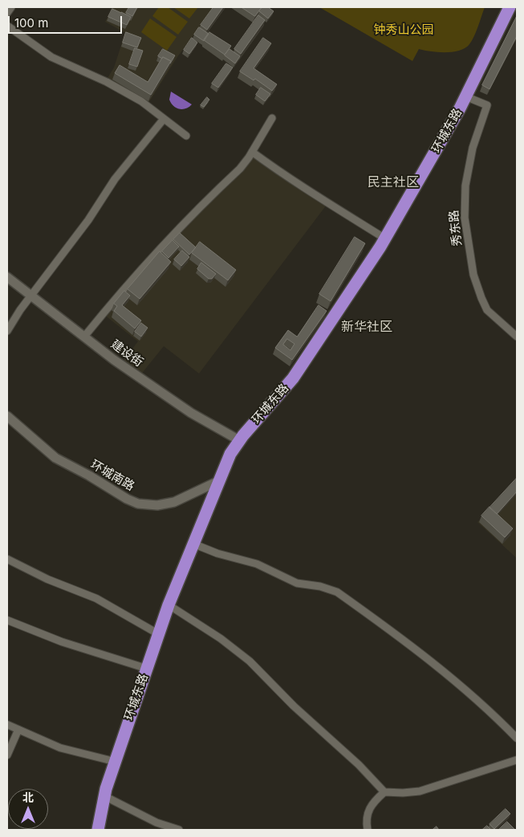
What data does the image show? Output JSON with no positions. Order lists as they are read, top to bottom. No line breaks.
{"streets":{"highway":["环城东路"],"street":["秀东路","建设街","环城南路"]},"crossings":[["环城东路","秀东路"],["环城东路","建设街"],["环城东路","环城南路"]],"districts":["民主社区","新华社区"],"parks":["钟秀山公园"],"scale_bar":"100 m","north":"top"}
